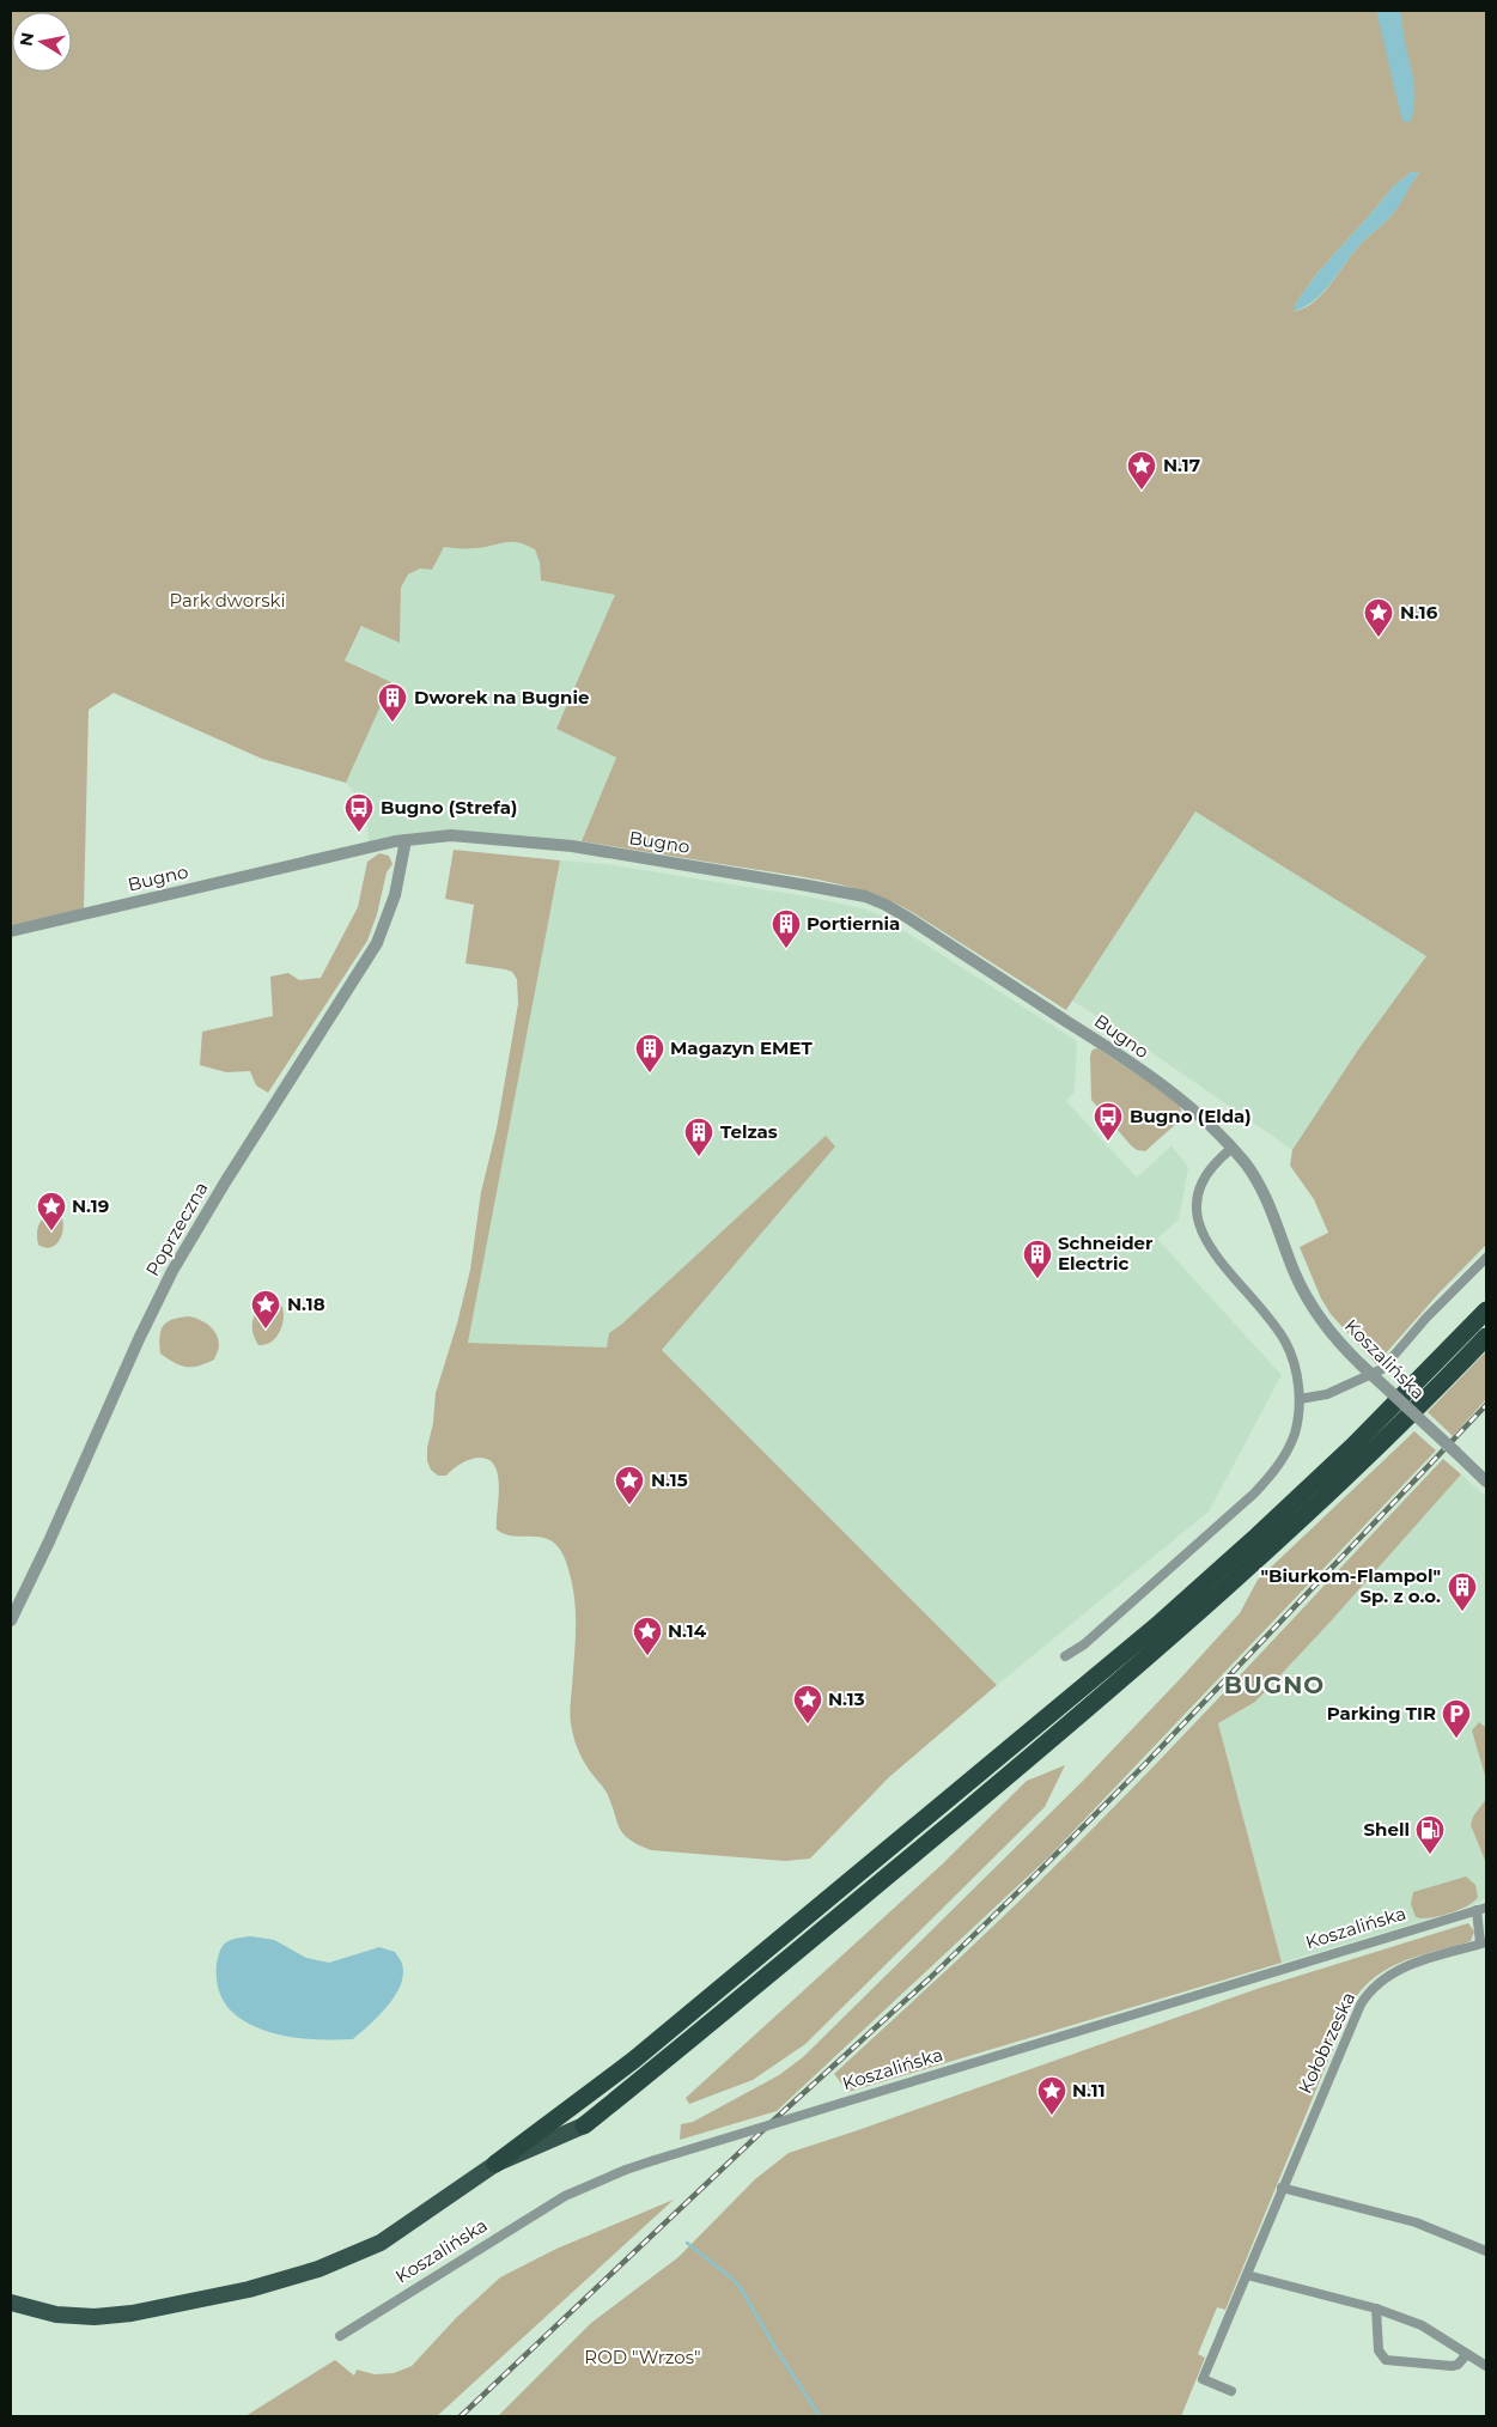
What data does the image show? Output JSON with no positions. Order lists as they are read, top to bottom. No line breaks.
{"streets":{"street":["Bugno","Poprzeczna","Koszalińska","Kołobrzeska"]},"crossings":[["Bugno","Poprzeczna"],["Bugno","Koszalińska"],["Koszalińska","Kołobrzeska"]],"districts":["BUGNO"],"parks":["Park dworski","ROD \"Wrzos\""],"places":{"place":["N.17","N.16","N.19","N.18","N.15","N.14","N.13","N.11"],"building":["Dworek na Bugnie","Portiernia","Magazyn EMET","Telzas","Schneider Electric","\"Biurkom-Flampol\" Sp. z o.o."],"bus stop":["Bugno (Strefa)","Bugno (Elda)"],"parking":["Parking TIR"],"fuel station":["Shell"]},"north":"left"}
